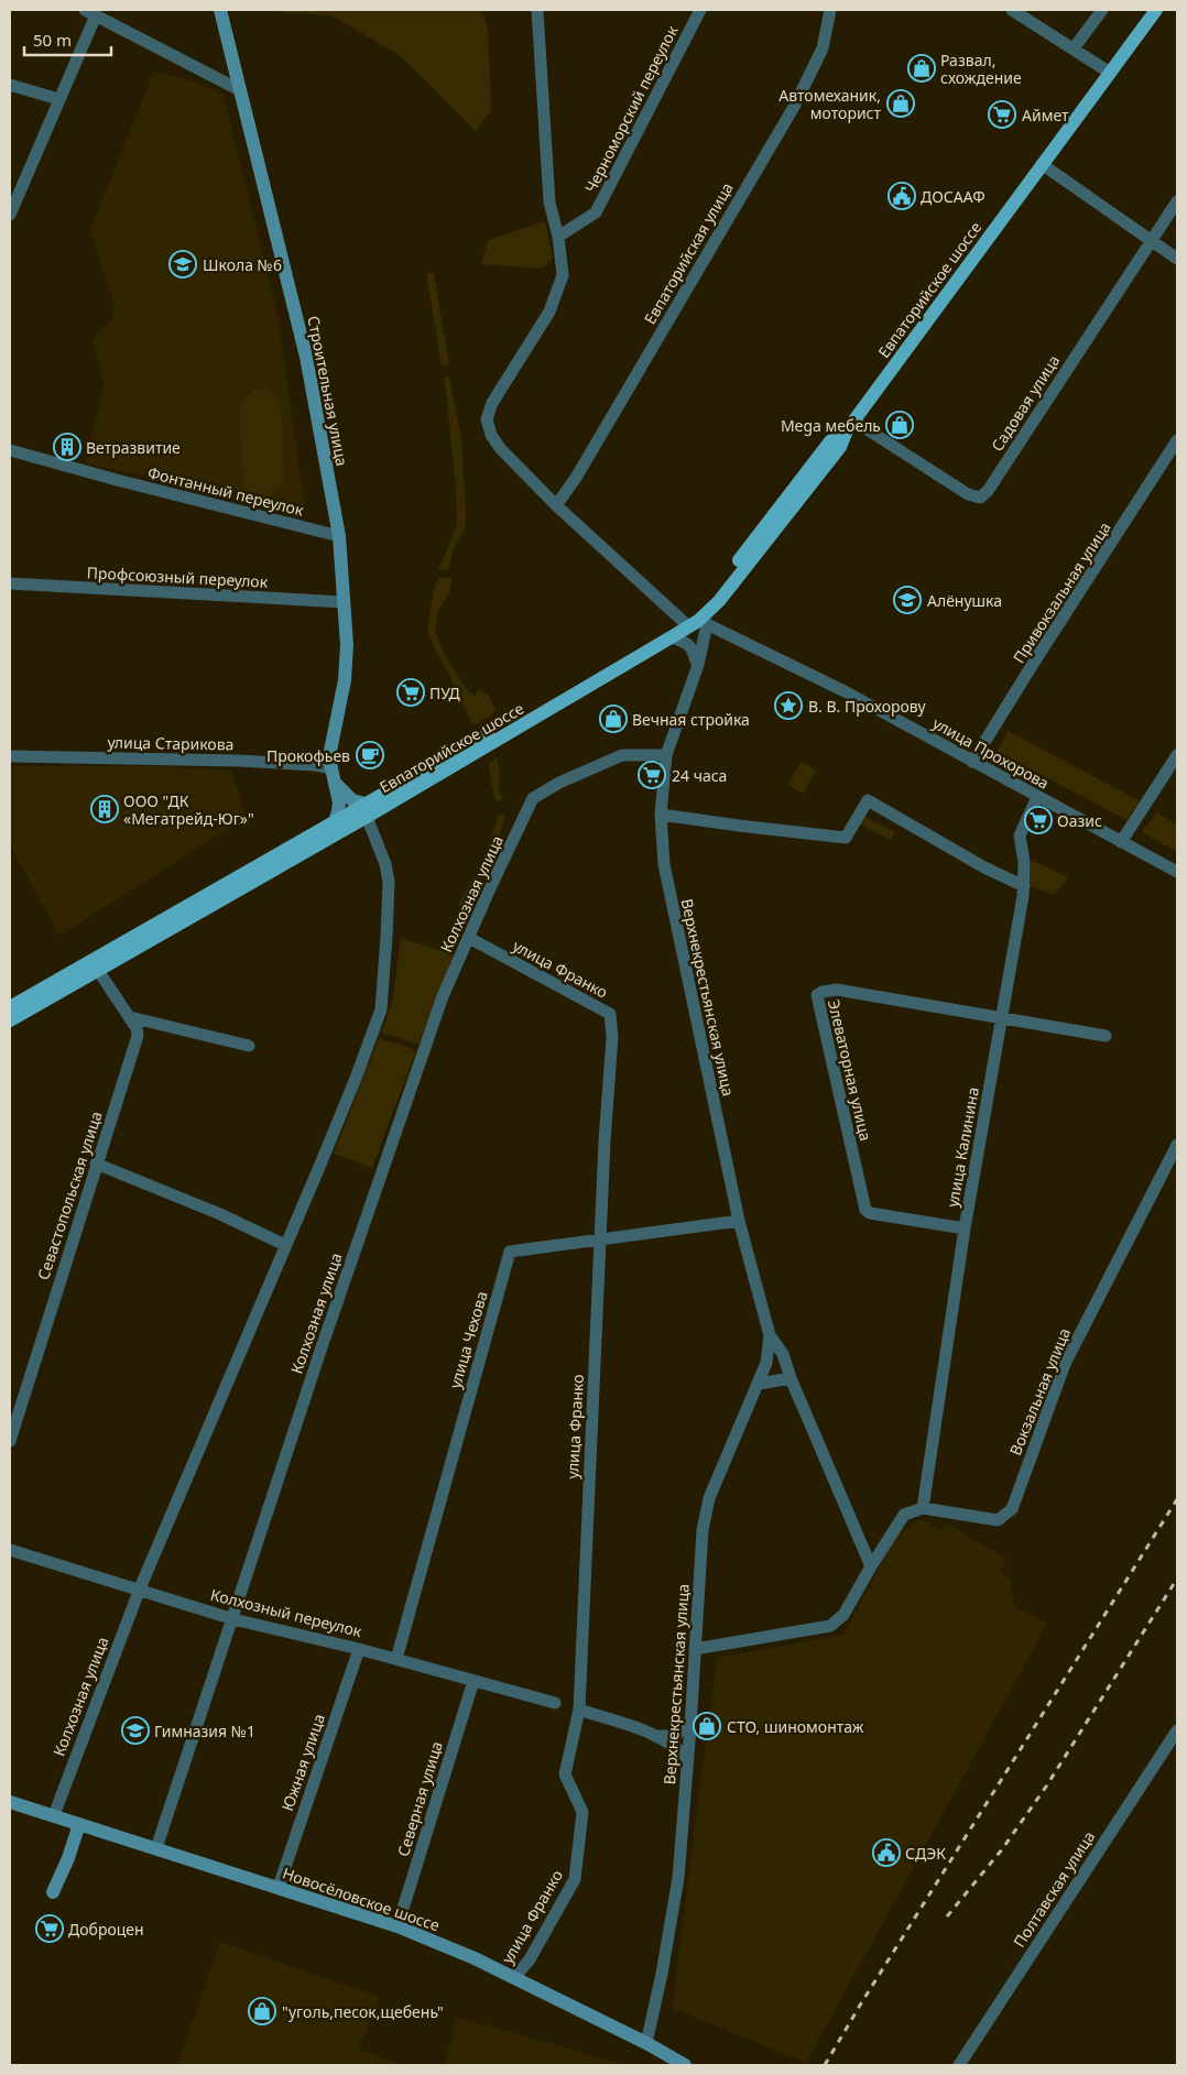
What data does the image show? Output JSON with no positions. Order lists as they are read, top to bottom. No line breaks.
{"streets":{"main road":["Евпаторийское шоссе"],"street":["Черноморский переулок","Евпаторийская улица","Строительная улица","Садовая улица","Фонтанный переулок","Профсоюзный переулок","Привокзальная улица","улица Старикова","улица Прохорова","Колхозная улица","улица Франко","Верхнекрестьянская улица","Элеваторная улица","улица Калинина","Севастопольская улица","улица Чехова","Вокзальная улица","Колхозный переулок","Южная улица","Северная улица","Полтавская улица","Новосёловское шоссе"]},"crossings":[["Евпаторийское шоссе","Строительная улица"],["Евпаторийское шоссе","Садовая улица"],["Евпаторийское шоссе","улица Прохорова"],["Евпаторийское шоссе","Колхозная улица"],["Евпаторийское шоссе","Верхнекрестьянская улица"],["Евпаторийское шоссе","Севастопольская улица"],["Строительная улица","Фонтанный переулок"],["Строительная улица","Профсоюзный переулок"],["Строительная улица","улица Старикова"],["Привокзальная улица","улица Прохорова"],["улица Прохорова","Верхнекрестьянская улица"],["улица Прохорова","улица Калинина"],["Колхозная улица","улица Франко"],["Колхозная улица","Верхнекрестьянская улица"],["Колхозная улица","Колхозный переулок"],["Колхозная улица","Новосёловское шоссе"],["улица Франко","улица Чехова"],["улица Франко","Новосёловское шоссе"],["Верхнекрестьянская улица","улица Чехова"],["Верхнекрестьянская улица","Новосёловское шоссе"],["Элеваторная улица","улица Калинина"],["улица Калинина","Вокзальная улица"],["улица Чехова","Колхозный переулок"],["Колхозный переулок","Южная улица"],["Колхозный переулок","Северная улица"],["Южная улица","Новосёловское шоссе"],["Северная улица","Новосёловское шоссе"]],"places":{"shop":["Развал, схождение","Автомеханик, моторист","Mega мебель","Вечная стройка","СТО, шиномонтаж","\"уголь,песок,щебень\""],"supermarket":["Аймет","ПУД","24 часа","Оазис","Доброцен"],"public building":["ДОСААФ","СДЭК"],"school or university":["Школа №6","Алёнушка","Гимназия №1"],"building":["Ветразвитие","ООО \"ДК «Мегатрейд-Юг»\""],"place":["В. В. Прохорову"],"cafe":["Прокофьев"]},"scale_bar":"50 m"}
